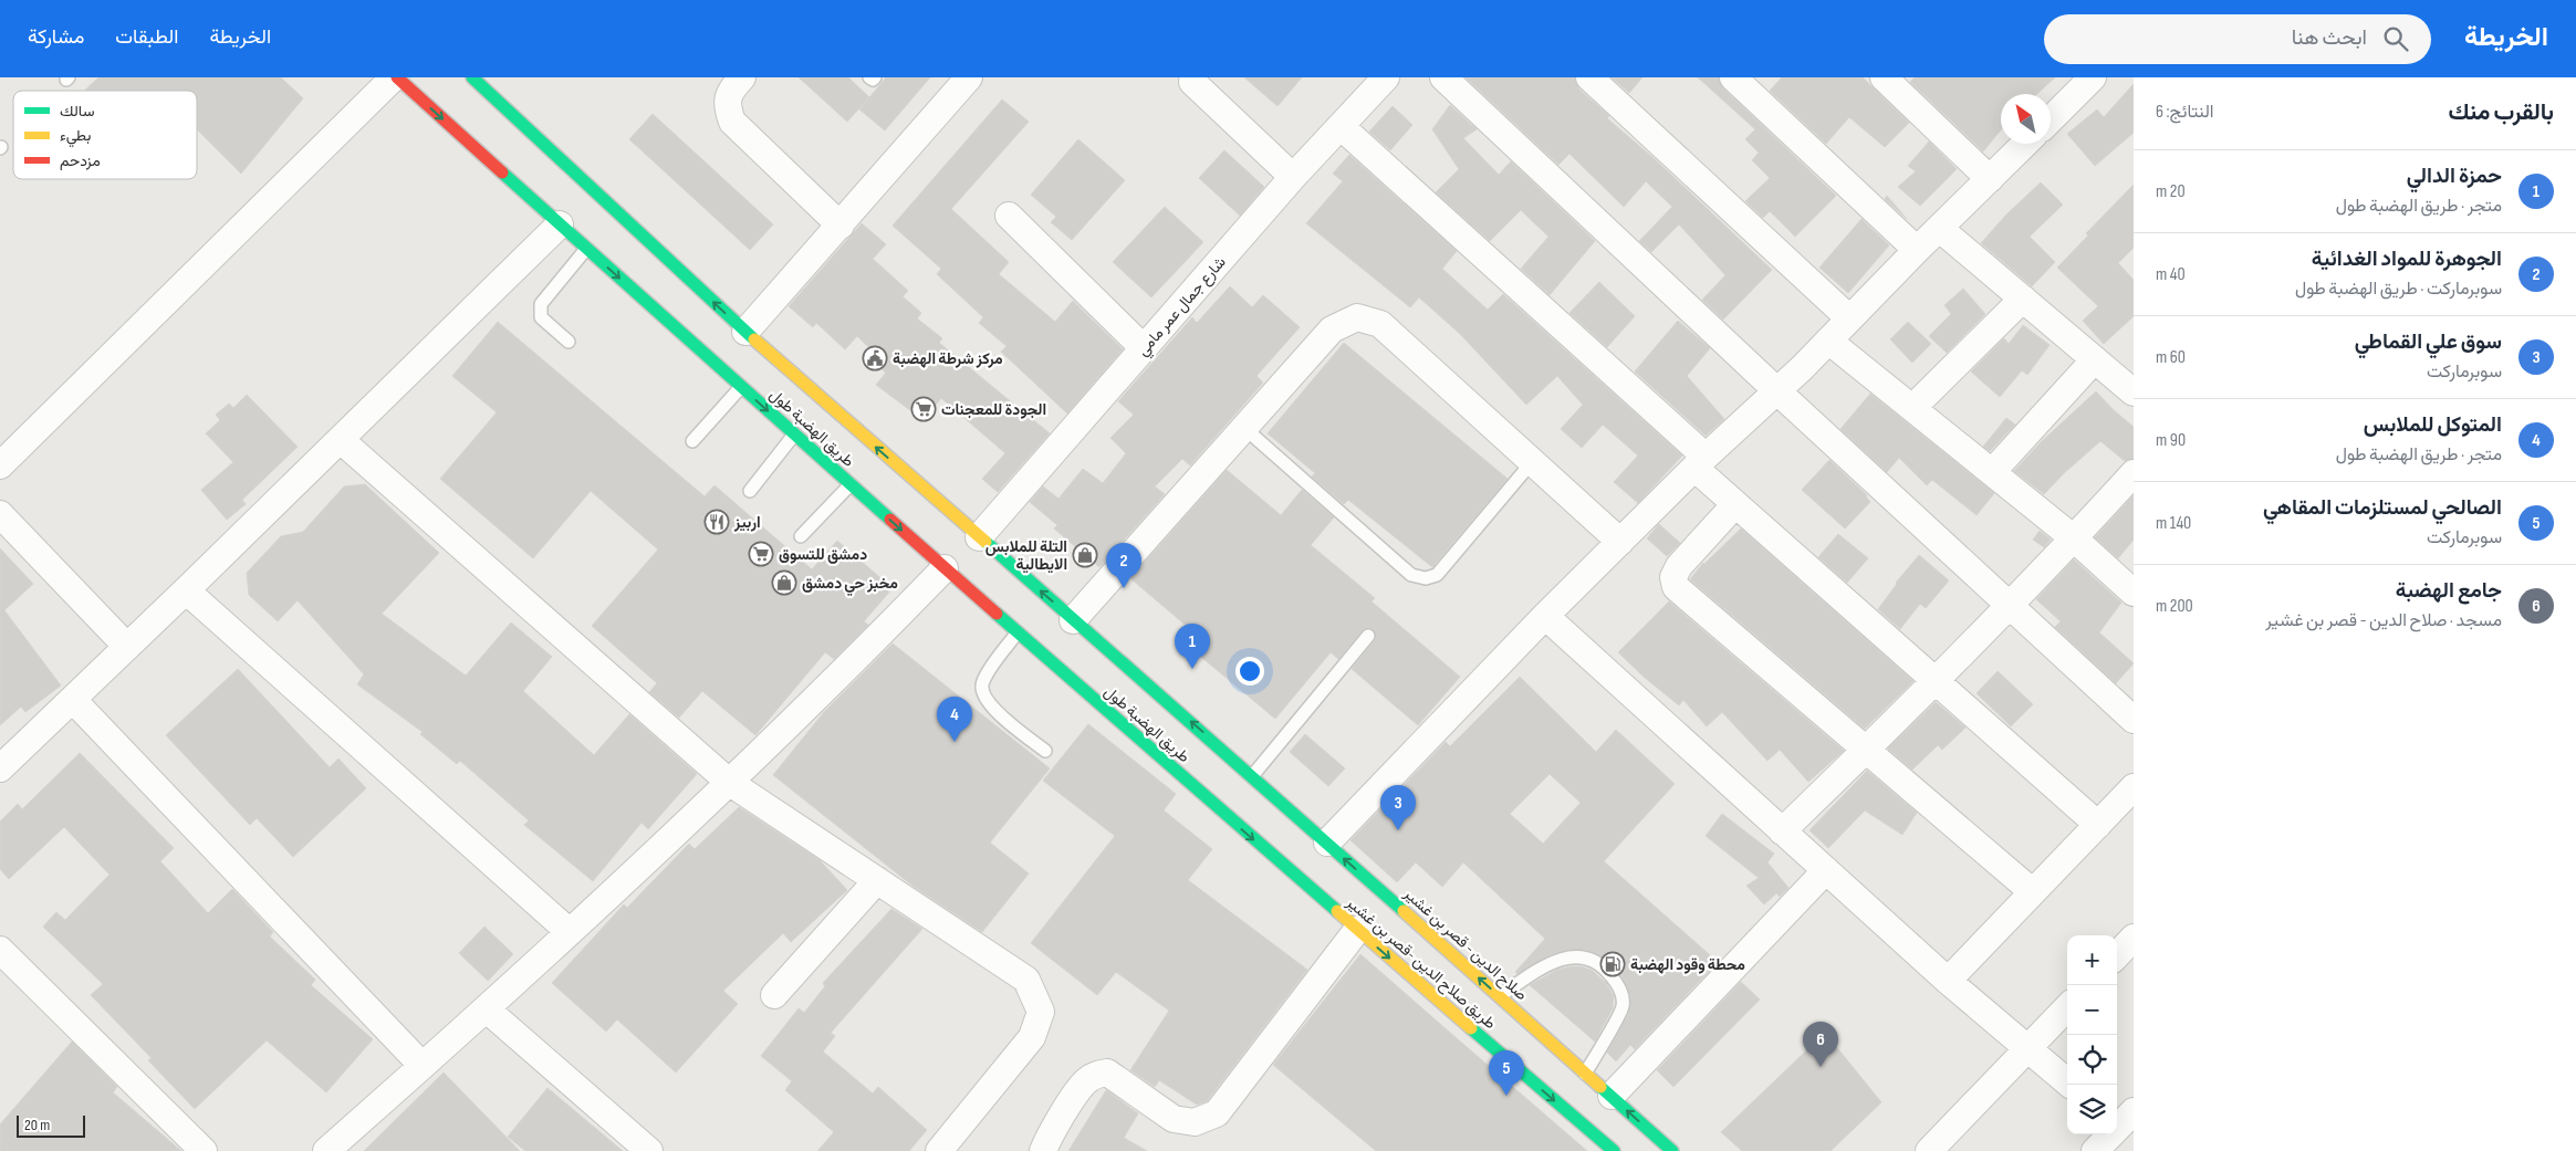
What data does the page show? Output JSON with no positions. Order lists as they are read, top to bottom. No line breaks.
{"streets":{"highway":["طريق الهضبة طول","صلاح الدين - قصر بن غشير","طريق صلاح الدين -قصر بن غشير"],"street":["شارع جمال عمر مامي"]},"crossings":[["شارع جمال عمر مامي","طريق الهضبة طول"],["طريق الهضبة طول","صلاح الدين - قصر بن غشير"],["طريق الهضبة طول","طريق صلاح الدين -قصر بن غشير"]],"one_way":["صلاح الدين - قصر بن غشير","طريق صلاح الدين -قصر بن غشير"],"places":{"public building":["مركز شرطة الهضبة"],"supermarket":["الجودة للمعجنات","دمشق للتسوق"],"restaurant":["اربيز"],"shop":["التلة للملابس الايطالية","مخبز حي دمشق"],"fuel station":["محطة وقود الهضبة"]},"legend":["سالك","بطيء","مزدحم"],"scale_bar":"20 m","north":"top left","page":{"header":"الخريطة","search":"ابحث هنا","nav":["الخريطة","الطبقات","مشاركة"],"heading":["بالقرب منك","النتائج: 6"],"list":[{"mark":"1","name":"حمزة الدالي","note":"متجر · طريق الهضبة طول","value":"20 m"},{"mark":"2","name":"الجوهرة للمواد الغدائية","note":"سوبرماركت · طريق الهضبة طول","value":"40 m"},{"mark":"3","name":"سوق علي القماطي","note":"سوبرماركت","value":"60 m"},{"mark":"4","name":"المتوكل للملابس","note":"متجر · طريق الهضبة طول","value":"90 m"},{"mark":"5","name":"الصالحي لمستلزمات المقاهي","note":"سوبرماركت","value":"140 m"},{"mark":"6","name":"جامع الهضبة","note":"مسجد · صلاح الدين - قصر بن غشير","value":"200 m"}],"pins":["2","1","4","3","6","5"],"map_buttons":["+","−"],"scale":"20 m"}}
